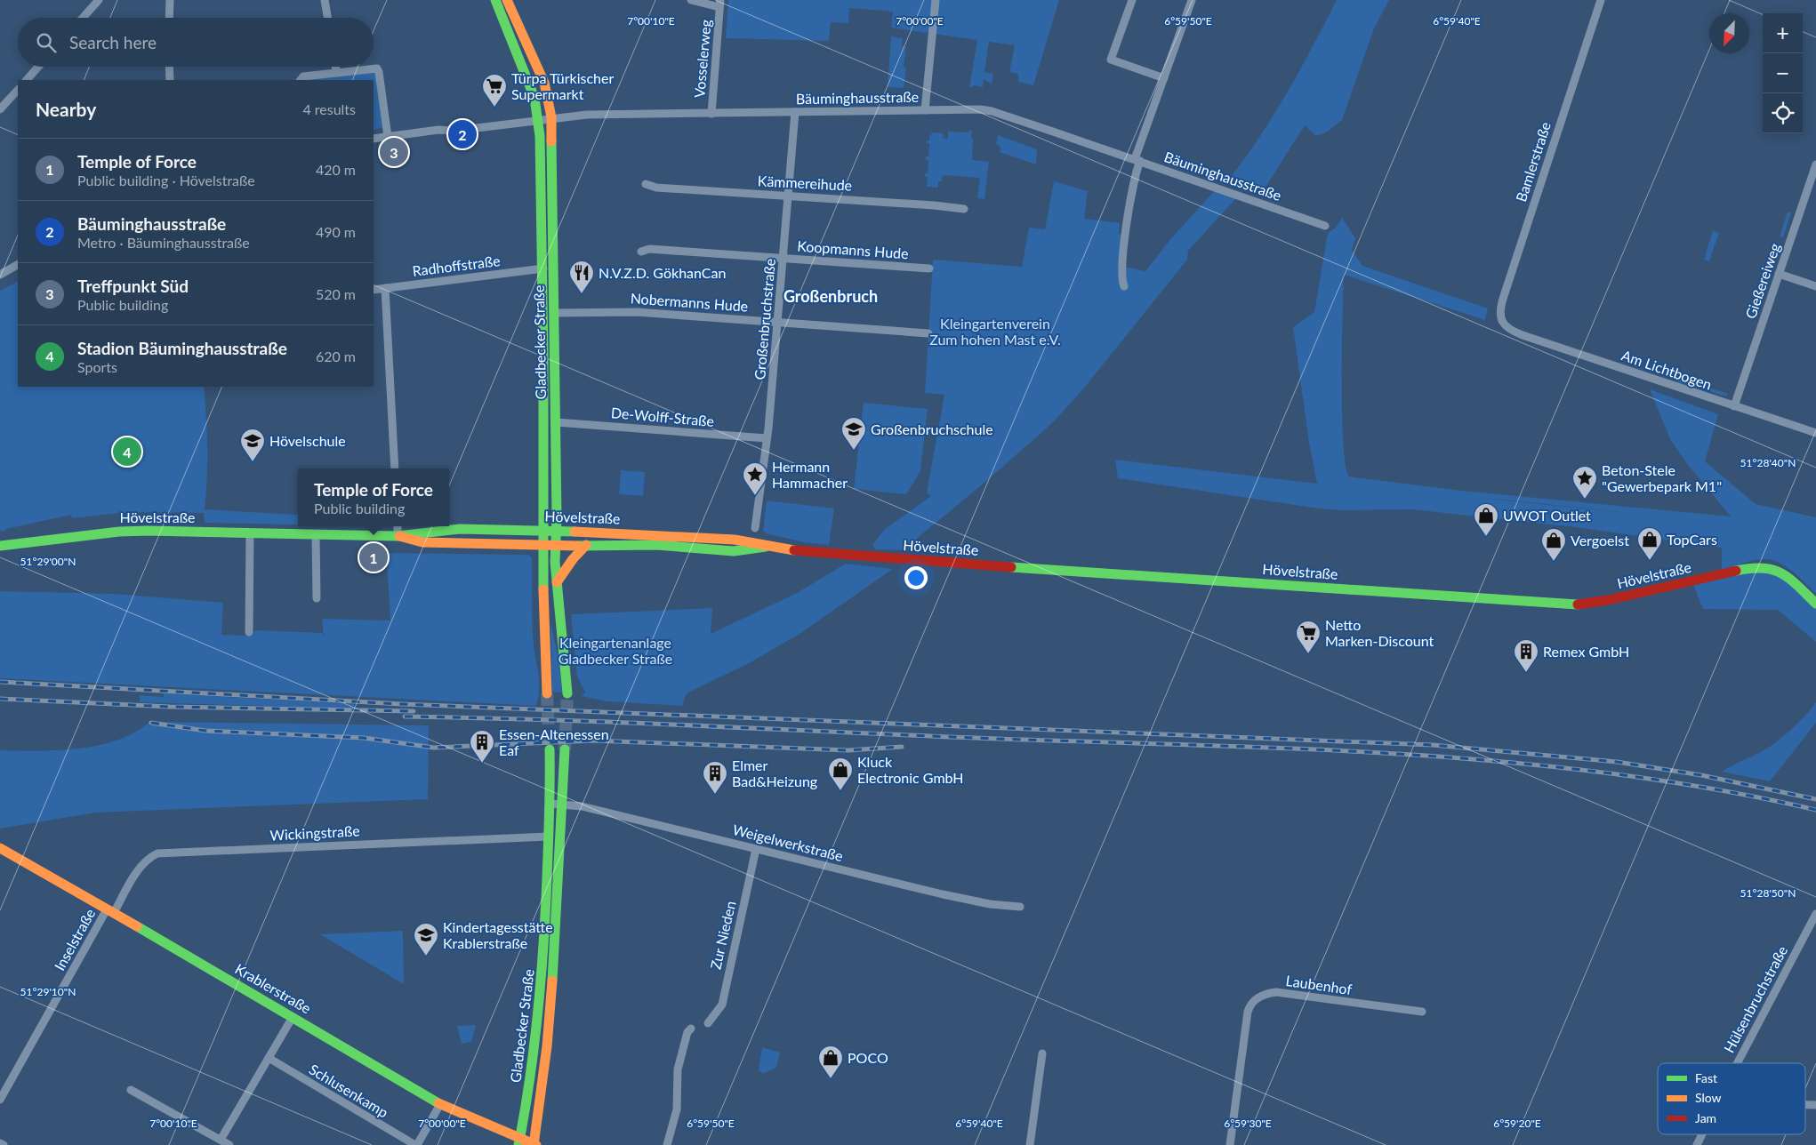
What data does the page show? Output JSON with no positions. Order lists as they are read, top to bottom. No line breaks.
{"streets":{"main road":["Gladbecker Straße","Hövelstraße","Krablerstraße"],"street":["Vosselerweg","Bäuminghausstraße","Bamlerstraße","Kämmereihude","Koopmanns Hude","Radhoffstraße","Gießereiweg","Nobermanns Hude","Großenbruchstraße","Am Lichtbogen","De-Wolff-Straße","Wickingstraße","Weigelwerkstraße","Zur Nieden","Inselstraße","Laubenhof","Hülsenbruchstraße","Schlusenkamp"]},"crossings":[["Vosselerweg","Bäuminghausstraße"],["Bäuminghausstraße","Großenbruchstraße"],["Bäuminghausstraße","Gladbecker Straße"],["Bamlerstraße","Am Lichtbogen"],["Kämmereihude","Großenbruchstraße"],["Koopmanns Hude","Großenbruchstraße"],["Radhoffstraße","Gladbecker Straße"],["Gießereiweg","Am Lichtbogen"],["Nobermanns Hude","Großenbruchstraße"],["Nobermanns Hude","Gladbecker Straße"],["Großenbruchstraße","De-Wolff-Straße"],["Gladbecker Straße","De-Wolff-Straße"],["Gladbecker Straße","Hövelstraße"],["Gladbecker Straße","Wickingstraße"],["Gladbecker Straße","Weigelwerkstraße"],["Gladbecker Straße","Krablerstraße"],["Wickingstraße","Inselstraße"],["Wickingstraße","Krablerstraße"],["Weigelwerkstraße","Zur Nieden"],["Inselstraße","Krablerstraße"],["Krablerstraße","Schlusenkamp"]],"districts":["Großenbruch"],"parks":["Kleingartenverein Zum hohen Mast e.V.","Kleingartenanlage Gladbecker Straße"],"places":{"supermarket":["Türpa Türkischer Supermarkt","Netto Marken-Discount"],"restaurant":["N.V.Z.D. GökhanCan"],"school or university":["Großenbruchschule","Hövelschule","Kindertagesstätte Krablerstraße"],"place":["Hermann Hammacher","Beton-Stele \"Gewerbepark M1\""],"shop":["UWOT Outlet","TopCars","Vergoelst","Kluck Electronic GmbH","POCO"],"building":["Remex GmbH","Essen-Altenessen Eaf","Elmer Bad&Heizung"]},"legend":["Fast","Slow","Jam"],"north":"bottom left","page":{"map_buttons":["+","−"],"search":"Search here","heading":["Nearby","4 results"],"pins":["2","3","4","1"],"list":[{"mark":"1","name":"Temple of Force","note":"Public building · Hövelstraße","value":"420 m"},{"mark":"2","name":"Bäuminghausstraße","note":"Metro · Bäuminghausstraße","value":"490 m"},{"mark":"3","name":"Treffpunkt Süd","note":"Public building","value":"520 m"},{"mark":"4","name":"Stadion Bäuminghausstraße","note":"Sports","value":"620 m"}],"popup":["Temple of Force","Public building"]},"coordinates":["7°00'10\"E","7°00'00\"E","6°59'50\"E","6°59'40\"E","51°28'40\"N","51°29'00\"N","51°28'50\"N","51°29'10\"N","6°59'30\"E","6°59'20\"E"]}
